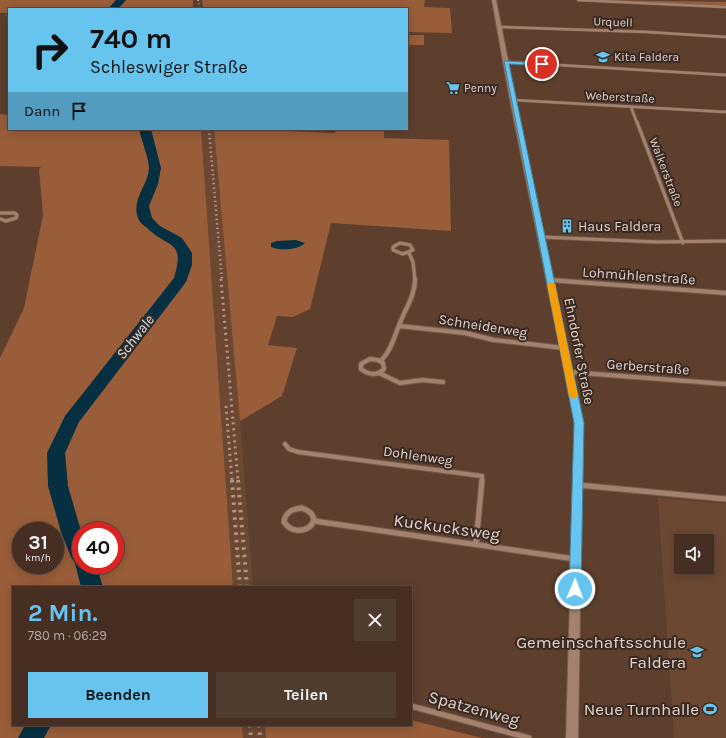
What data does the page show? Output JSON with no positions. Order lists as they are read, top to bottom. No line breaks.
{"streets":{"street":["Urquell","Weberstraße","Walkerstraße","Lohmühlenstraße","Schneiderweg","Ehndorfer Straße","Gerberstraße","Dohlenweg","Kuckucksweg","Spatzenweg"]},"crossings":[["Urquell","Ehndorfer Straße"],["Weberstraße","Walkerstraße"],["Weberstraße","Ehndorfer Straße"],["Lohmühlenstraße","Ehndorfer Straße"],["Schneiderweg","Ehndorfer Straße"],["Ehndorfer Straße","Gerberstraße"],["Ehndorfer Straße","Kuckucksweg"],["Dohlenweg","Kuckucksweg"]],"water":["Schwale"],"places":{"school or university":["Kita Faldera","Gemeinschaftsschule Faldera"],"supermarket":["Penny"],"building":["Haus Faldera"],"sports":["Neue Turnhalle"]},"page":{"turn":["740 m","Schleswiger Straße"],"then":"Dann","speed":"31 km/h","limit":"40","heading":["2 Min.","780 m · 06:29"],"buttons":["Beenden","Teilen"]}}
